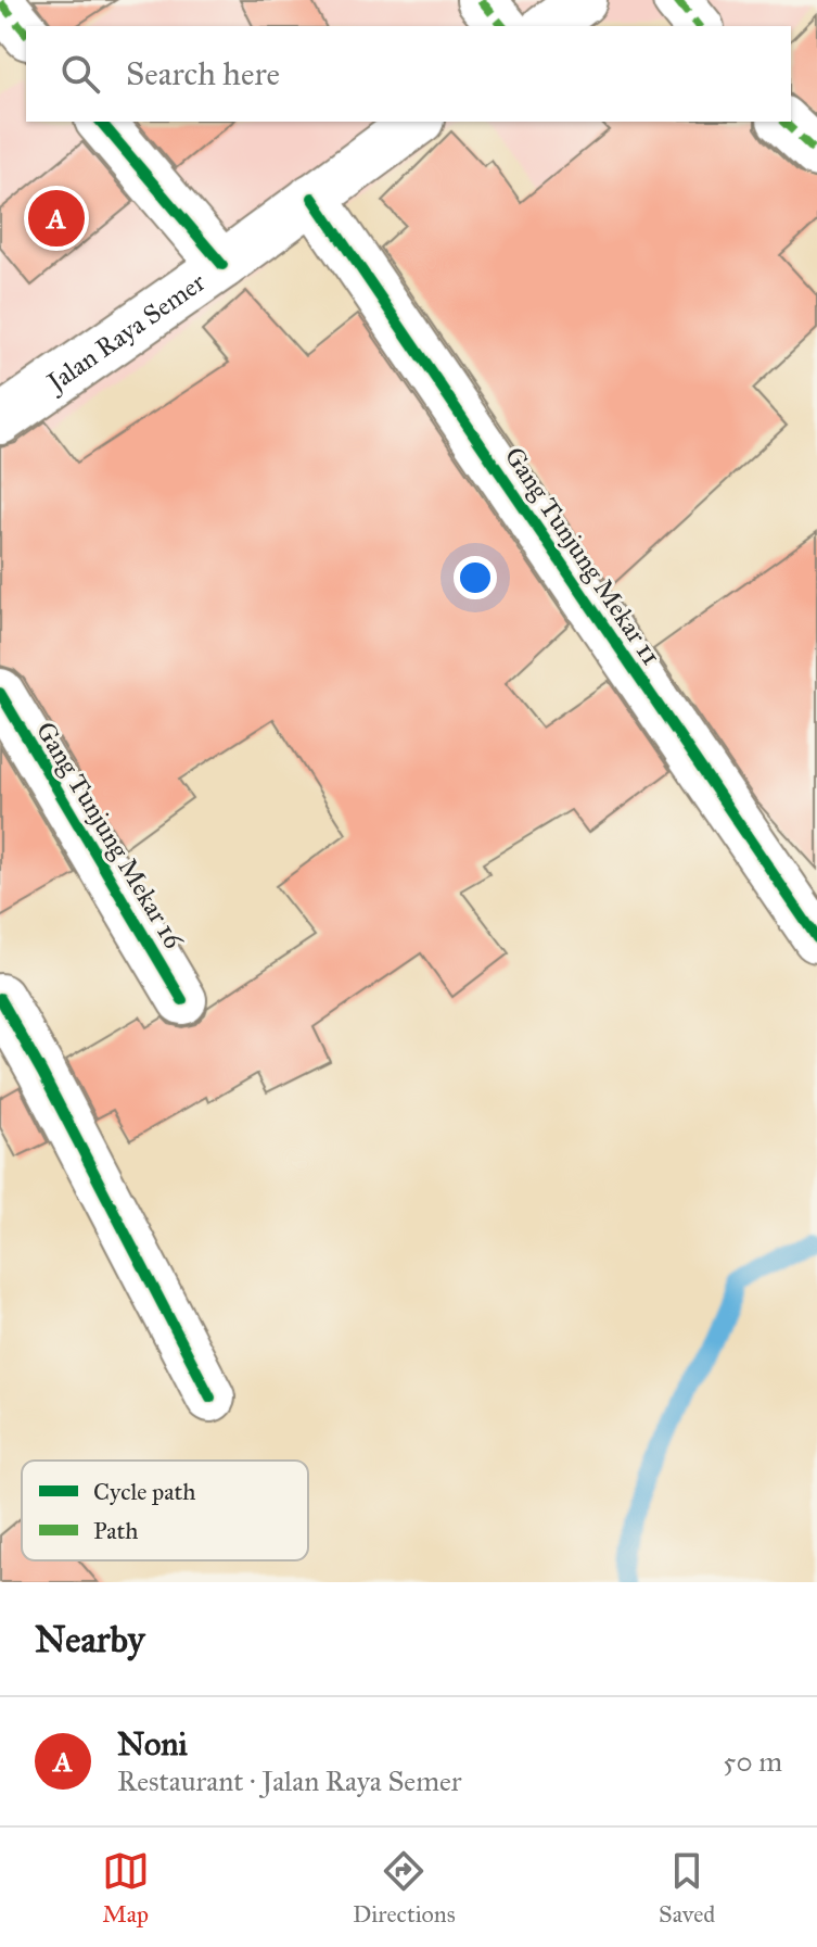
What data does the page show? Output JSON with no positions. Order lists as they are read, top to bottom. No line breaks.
{"streets":{"street":["Jalan Raya Semer","Gang Tunjung Mekar 11","Gang Tunjung Mekar 16"]},"crossings":[["Jalan Raya Semer","Gang Tunjung Mekar 11"]],"legend":["Cycle path","Path"],"page":{"search":"Search here","pins":"A","heading":"Nearby","list":[{"mark":"A","name":"Noni","note":"Restaurant · Jalan Raya Semer","value":"50 m"}],"nav":["Map","Directions","Saved"]}}
